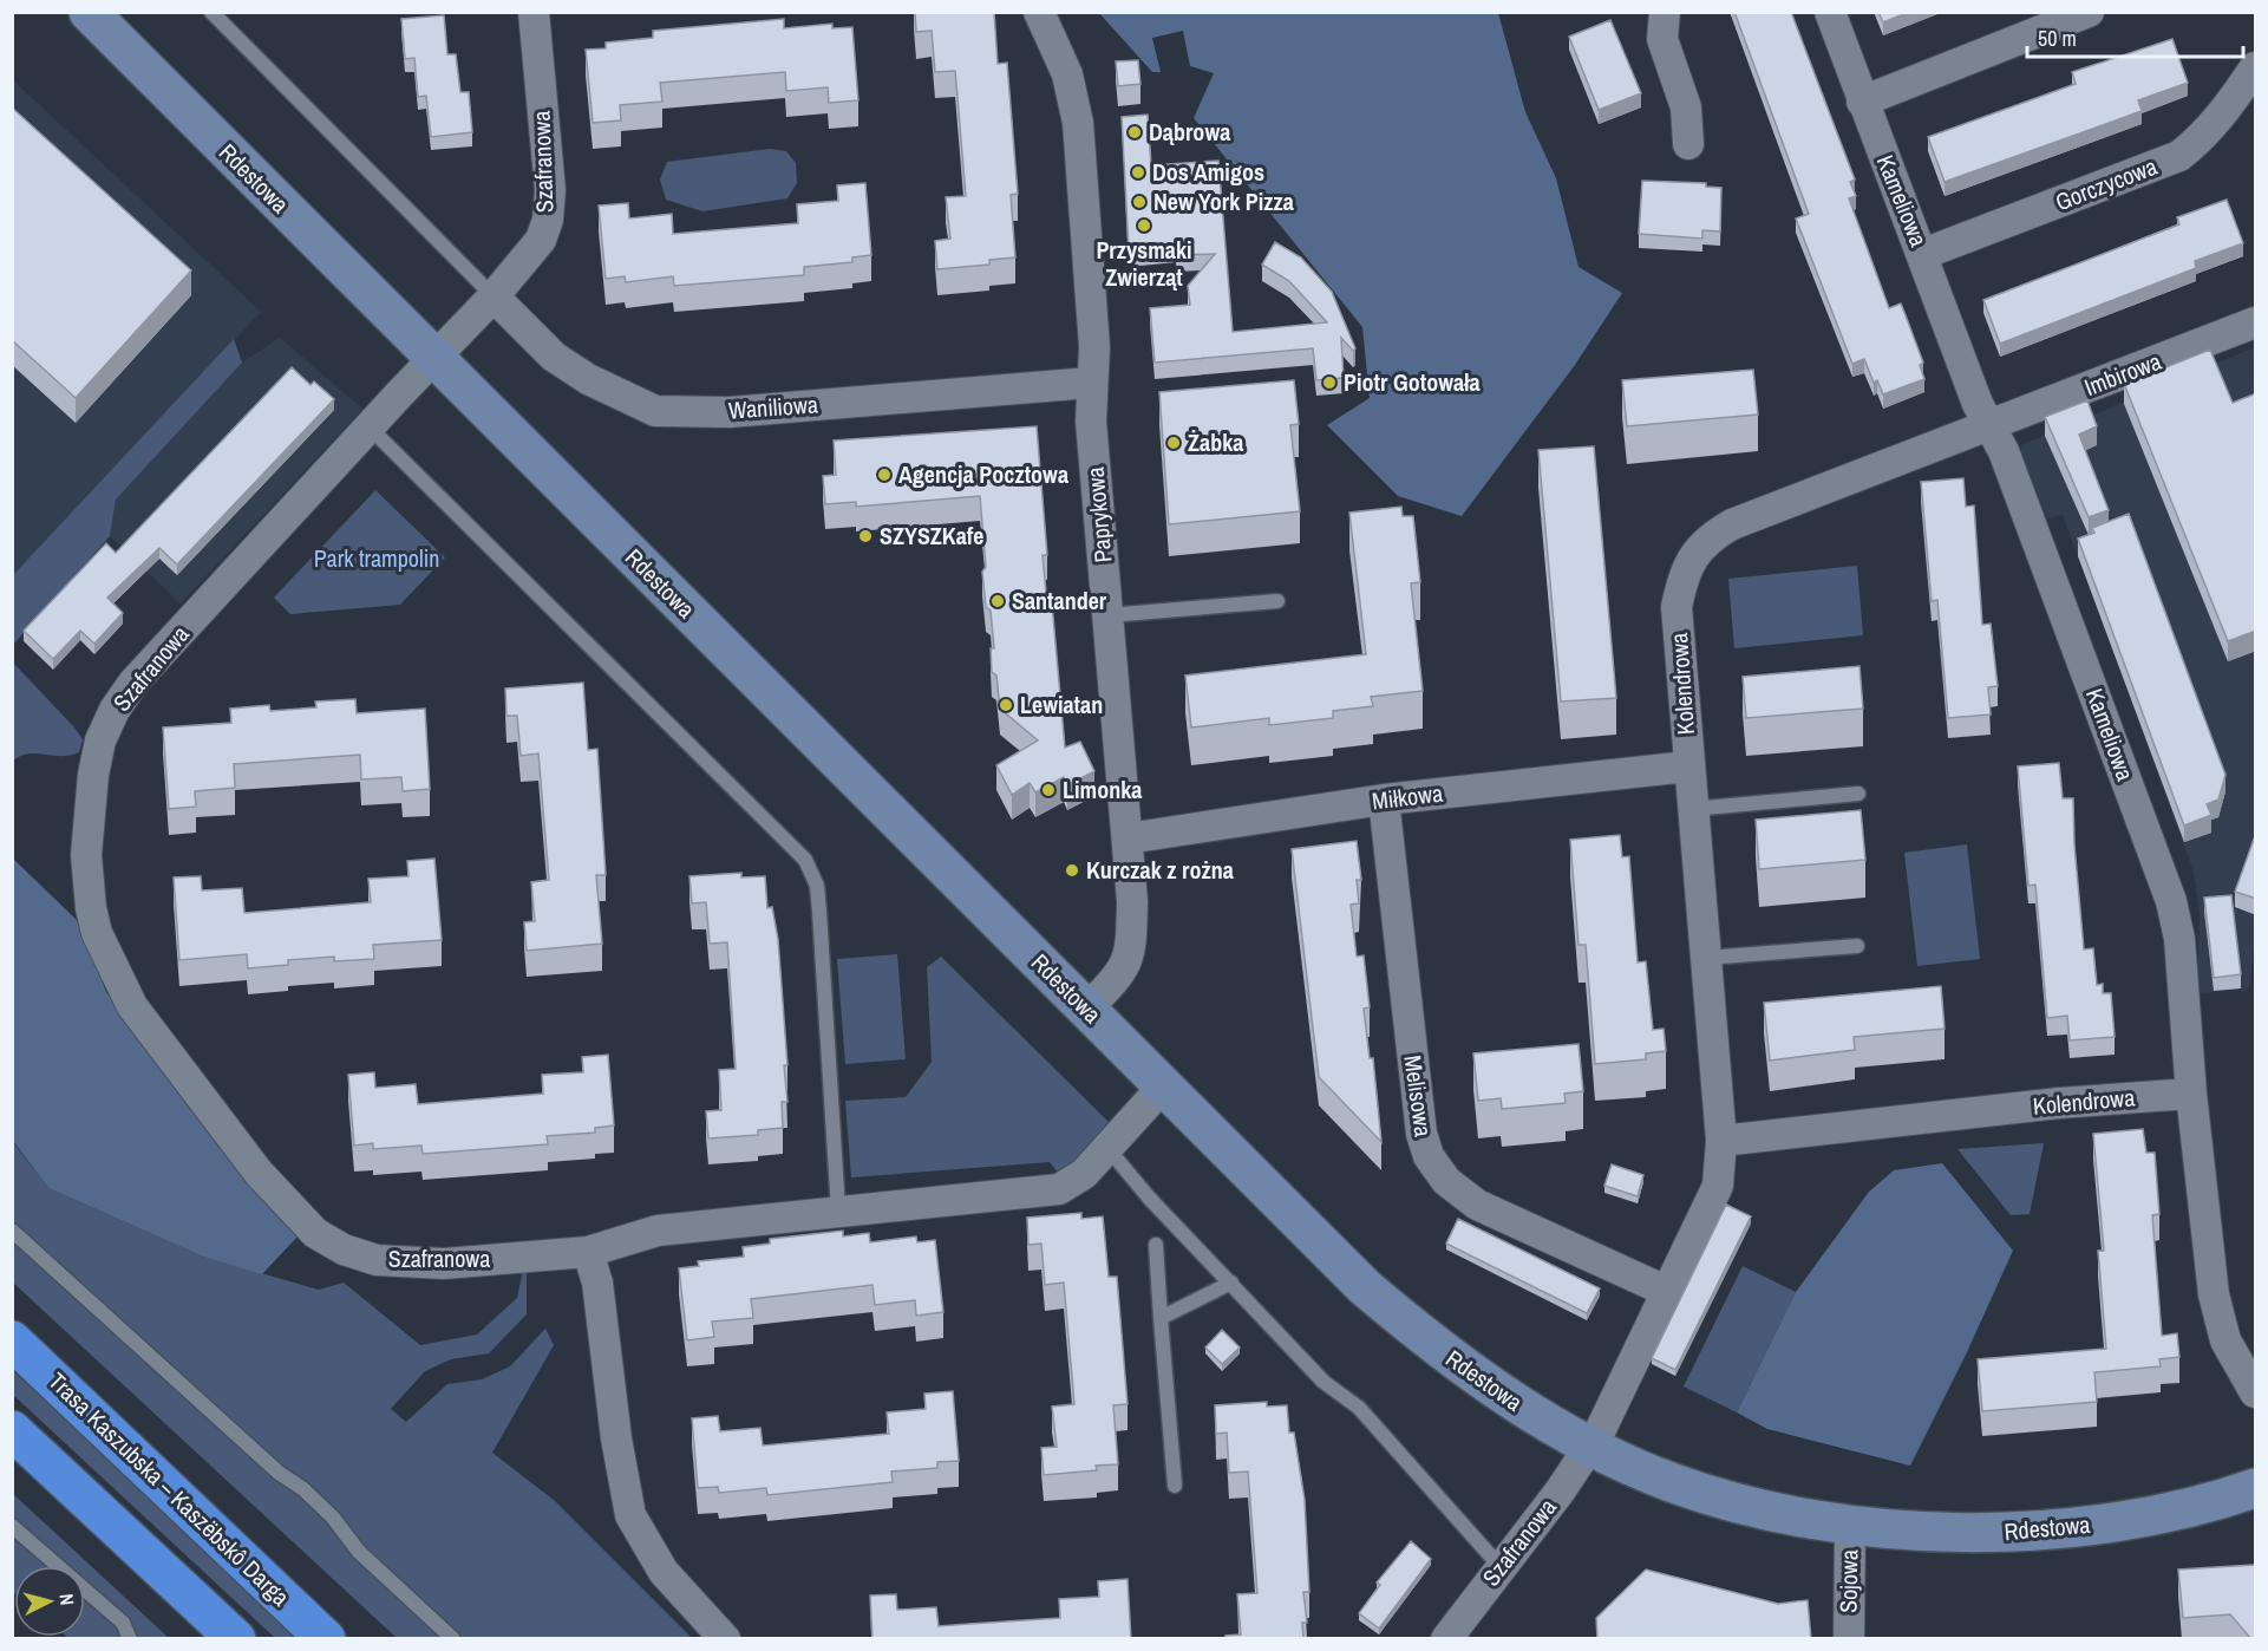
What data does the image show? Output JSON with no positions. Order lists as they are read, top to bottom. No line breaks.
{"streets":{"highway":["Trasa Kaszubska – Kaszëbskô Darga"],"street":["Szafranowa","Rdestowa","Gorczycowa","Kameliowa","Imbirowa","Waniliowa","Paprykowa","Kolendrowa","Miłkowa","Melisowa","Sojowa"]},"crossings":[["Szafranowa","Rdestowa"],["Szafranowa","Waniliowa"],["Szafranowa","Kolendrowa"],["Rdestowa","Paprykowa"],["Rdestowa","Kolendrowa"],["Rdestowa","Sojowa"],["Gorczycowa","Kameliowa"],["Kameliowa","Imbirowa"],["Kameliowa","Kolendrowa"],["Imbirowa","Kolendrowa"],["Waniliowa","Paprykowa"],["Paprykowa","Miłkowa"],["Kolendrowa","Miłkowa"],["Kolendrowa","Melisowa"],["Miłkowa","Melisowa"]],"parks":["Park trampolin"],"places":["Dąbrowa","Dos Amigos","New York Pizza","Przysmaki Zwierząt","Piotr Gotowała","Żabka","Agencja Pocztowa","SZYSZKafe","Santander","Lewiatan","Limonka","Kurczak z rożna"],"scale_bar":"50 m","north":"right"}
